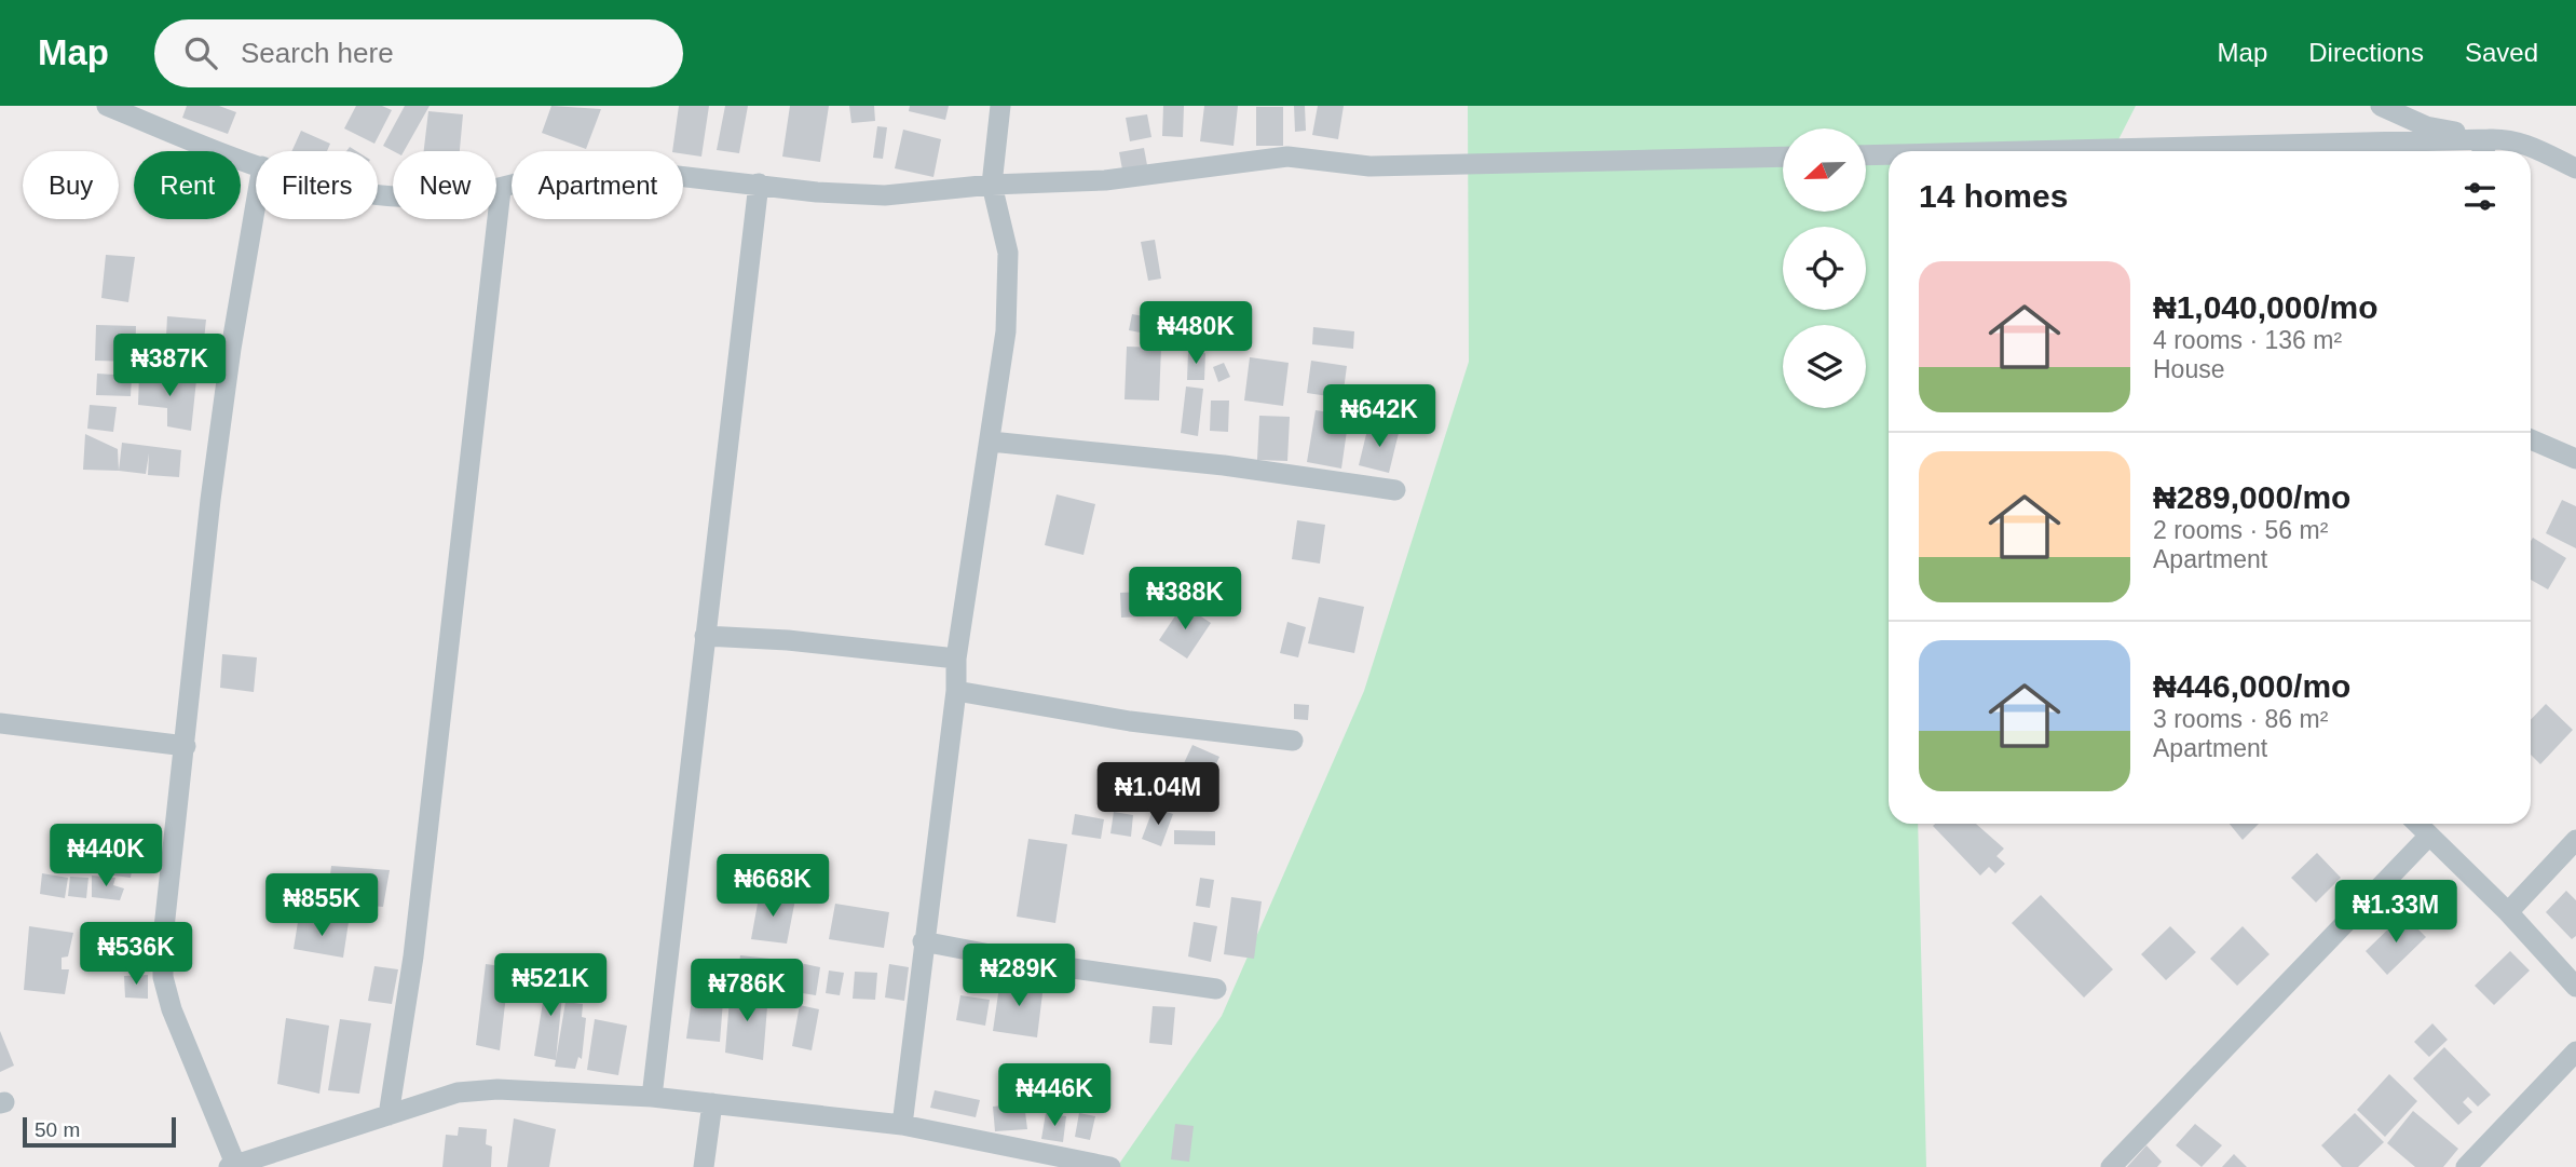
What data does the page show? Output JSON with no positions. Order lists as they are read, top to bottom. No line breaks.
{"scale_bar":"50 m","north":"left","page":{"header":"Map","search":"Search here","nav":["Map","Directions","Saved"],"chip":["Buy","Rent","Filters","New","Apartment"],"heading":"14 homes","list":[{"name":"₦1,040,000/mo","note":"4 rooms · 136 m² · House"},{"name":"₦289,000/mo","note":"2 rooms · 56 m² · Apartment"},{"name":"₦446,000/mo","note":"3 rooms · 86 m² · Apartment"}],"price":["₦480K","₦387K","₦642K","₦388K","₦1.04M","₦440K","₦668K","₦855K","₦1.33M","₦536K","₦289K","₦521K","₦786K","₦446K"],"scale":"50 m"}}
